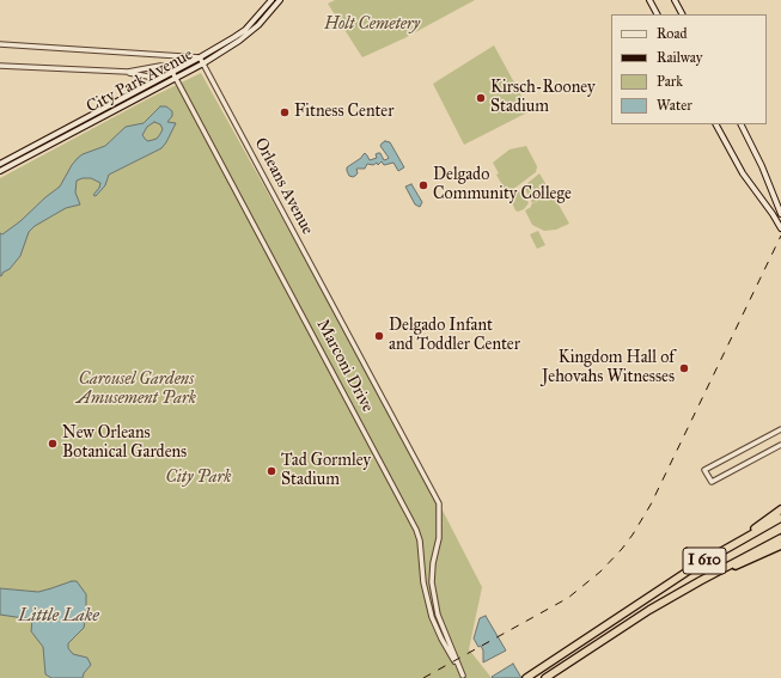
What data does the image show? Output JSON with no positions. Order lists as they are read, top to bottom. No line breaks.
{"streets":{"highway":["I 610"],"main road":["City Park Avenue"],"street":["Orleans Avenue","Marconi Drive"]},"crossings":[["City Park Avenue","Orleans Avenue"],["City Park Avenue","Marconi Drive"],["Orleans Avenue","Marconi Drive"]],"water":["Little Lake"],"parks":["Holt Cemetery","Carousel Gardens Amusement Park","City Park"],"places":["Kirsch-Rooney Stadium","Fitness Center","Delgado Community College","Delgado Infant and Toddler Center","Kingdom Hall of Jehovahs Witnesses","New Orleans Botanical Gardens","Tad Gormley Stadium"],"legend":["Road","Railway","Park","Water"]}
